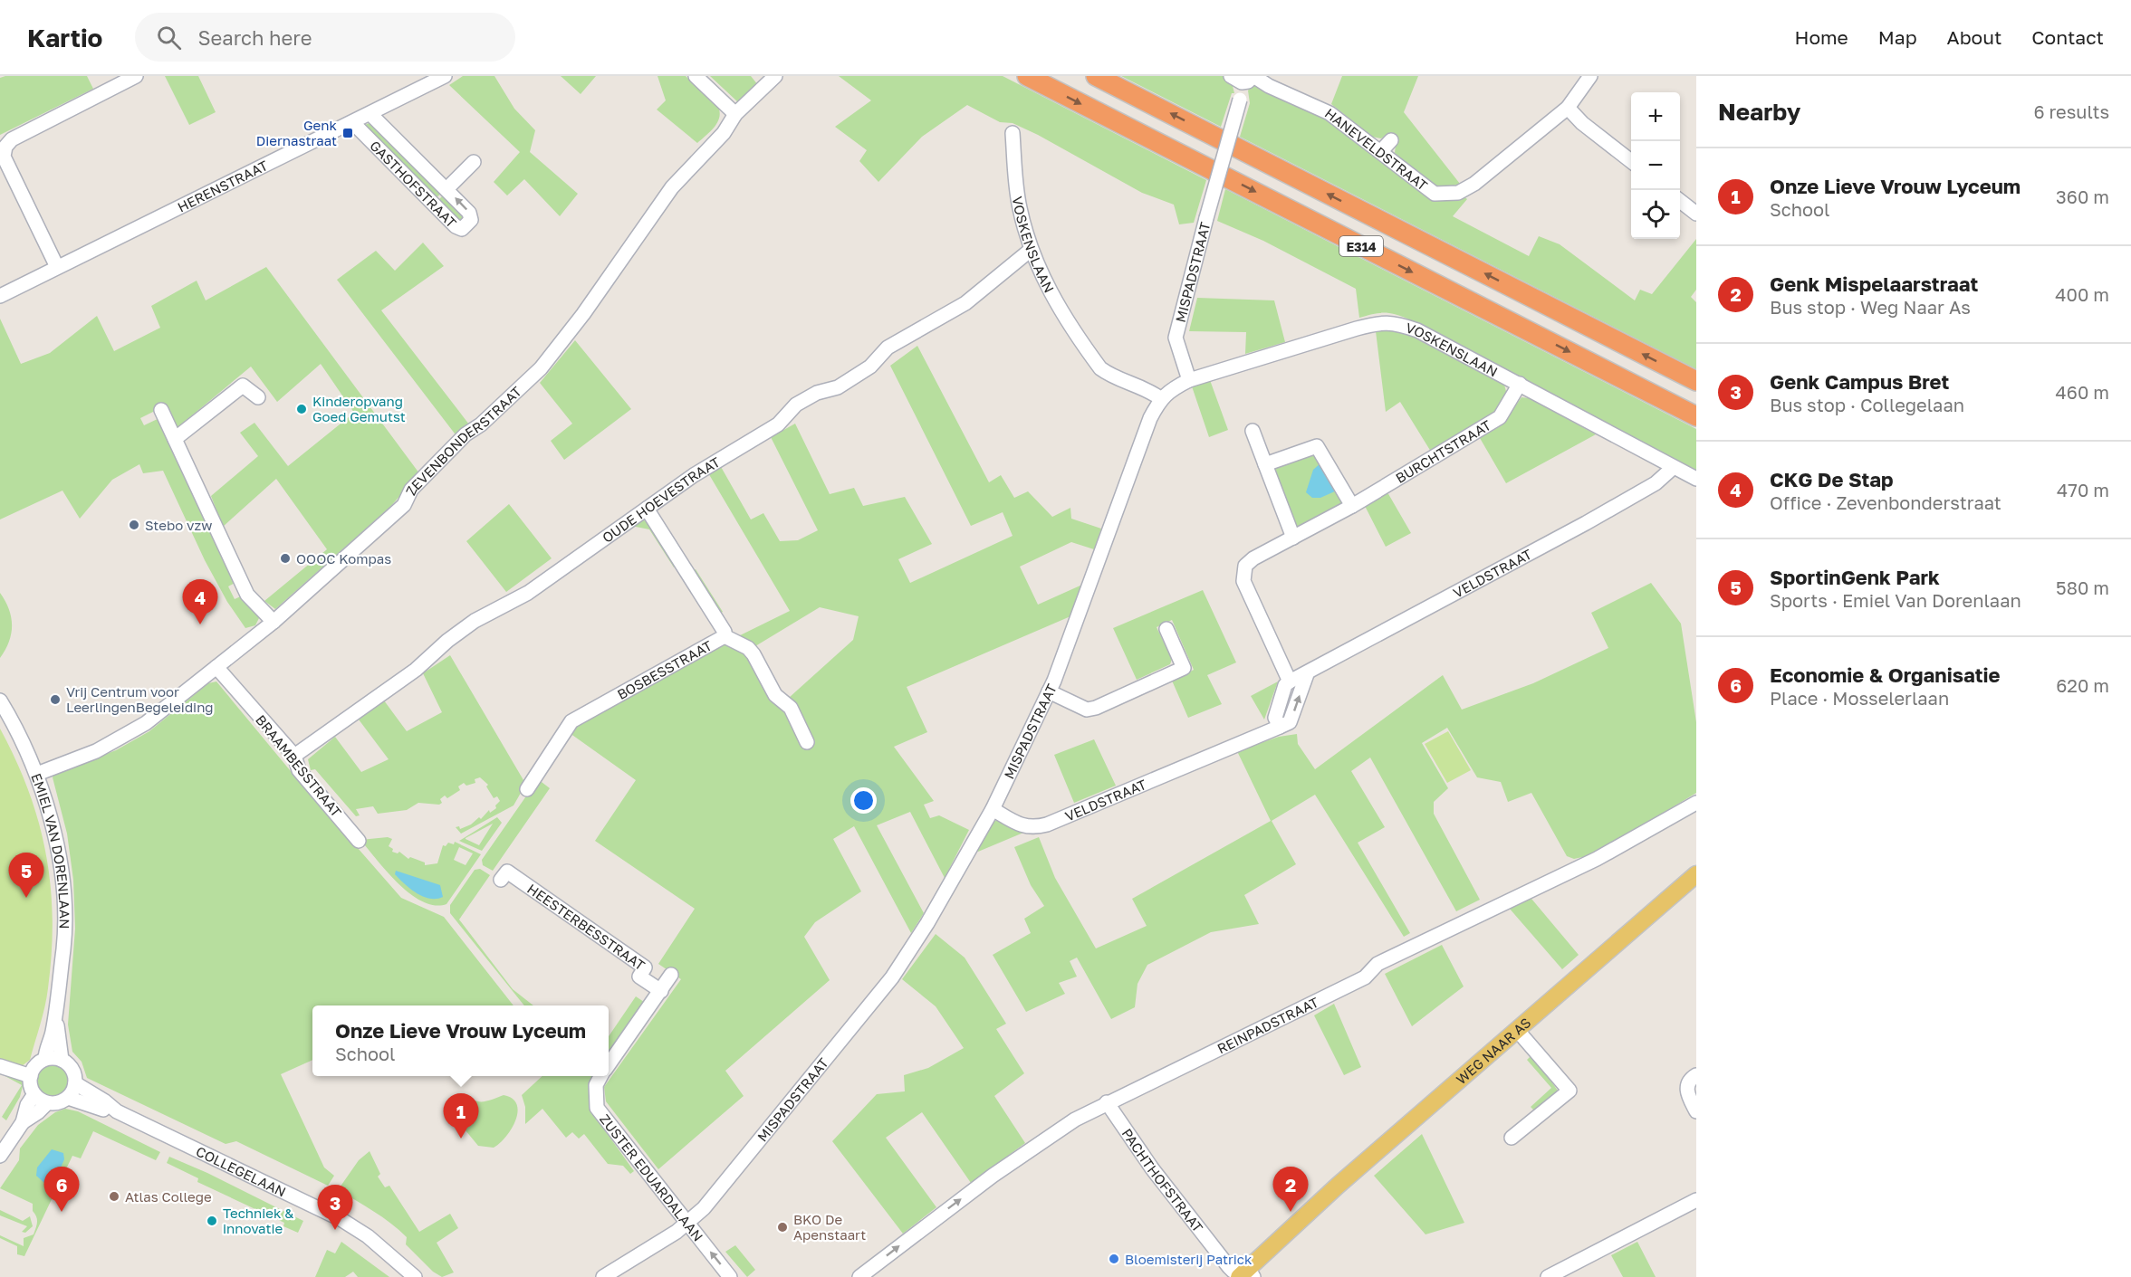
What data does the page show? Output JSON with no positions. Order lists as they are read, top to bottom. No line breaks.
{"streets":{"highway":["E314"],"main road":["WEG NAAR AS"],"street":["HANEVELDSTRAAT","GASTHOFSTRAAT","HERENSTRAAT","VOSKENSLAAN","MISPADSTRAAT","ZEVENBONDERSTRAAT","BURCHTSTRAAT","OUDE HOEVESTRAAT","VELDSTRAAT","BOSBESSTRAAT","BRAAMBESSTRAAT","EMIEL VAN DORENLAAN","HEESTERBESSTRAAT","REINPADSTRAAT","COLLEGELAAN","ZUSTER EDUARDALAAN","PACHTHOFSTRAAT"]},"crossings":[["HANEVELDSTRAAT","MISPADSTRAAT"],["GASTHOFSTRAAT","HERENSTRAAT"],["VOSKENSLAAN","MISPADSTRAAT"],["VOSKENSLAAN","BURCHTSTRAAT"],["VOSKENSLAAN","OUDE HOEVESTRAAT"],["VOSKENSLAAN","VELDSTRAAT"],["MISPADSTRAAT","VELDSTRAAT"],["MISPADSTRAAT","ZUSTER EDUARDALAAN"],["ZEVENBONDERSTRAAT","BRAAMBESSTRAAT"],["ZEVENBONDERSTRAAT","EMIEL VAN DORENLAAN"],["BURCHTSTRAAT","VELDSTRAAT"],["OUDE HOEVESTRAAT","BOSBESSTRAAT"],["OUDE HOEVESTRAAT","BRAAMBESSTRAAT"],["EMIEL VAN DORENLAAN","COLLEGELAAN"],["HEESTERBESSTRAAT","ZUSTER EDUARDALAAN"],["REINPADSTRAAT","PACHTHOFSTRAAT"],["WEG NAAR AS","PACHTHOFSTRAAT"]],"places":{"transit":["Genk Diernastraat"],"other":["Kinderopvang Goed Gemutst","Stebo vzw","OOOC Kompas","Vrij Centrum voor LeerlingenBegeleiding","Atlas College","Techniek & innovatie","BKO De Apenstaart","Bloemisterij Patrick"]},"page":{"header":"Kartio","search":"Search here","nav":["Home","Map","About","Contact"],"heading":["Nearby","6 results"],"map_buttons":["+","−"],"list":[{"mark":"1","name":"Onze Lieve Vrouw Lyceum","note":"School","value":"360 m"},{"mark":"2","name":"Genk Mispelaarstraat","note":"Bus stop · Weg Naar As","value":"400 m"},{"mark":"3","name":"Genk Campus Bret","note":"Bus stop · Collegelaan","value":"460 m"},{"mark":"4","name":"CKG De Stap","note":"Office · Zevenbonderstraat","value":"470 m"},{"mark":"5","name":"SportinGenk Park","note":"Sports · Emiel Van Dorenlaan","value":"580 m"},{"mark":"6","name":"Economie & Organisatie","note":"Place · Mosselerlaan","value":"620 m"}],"pins":["4","5","1","2","6","3"],"popup":["Onze Lieve Vrouw Lyceum","School"]}}
